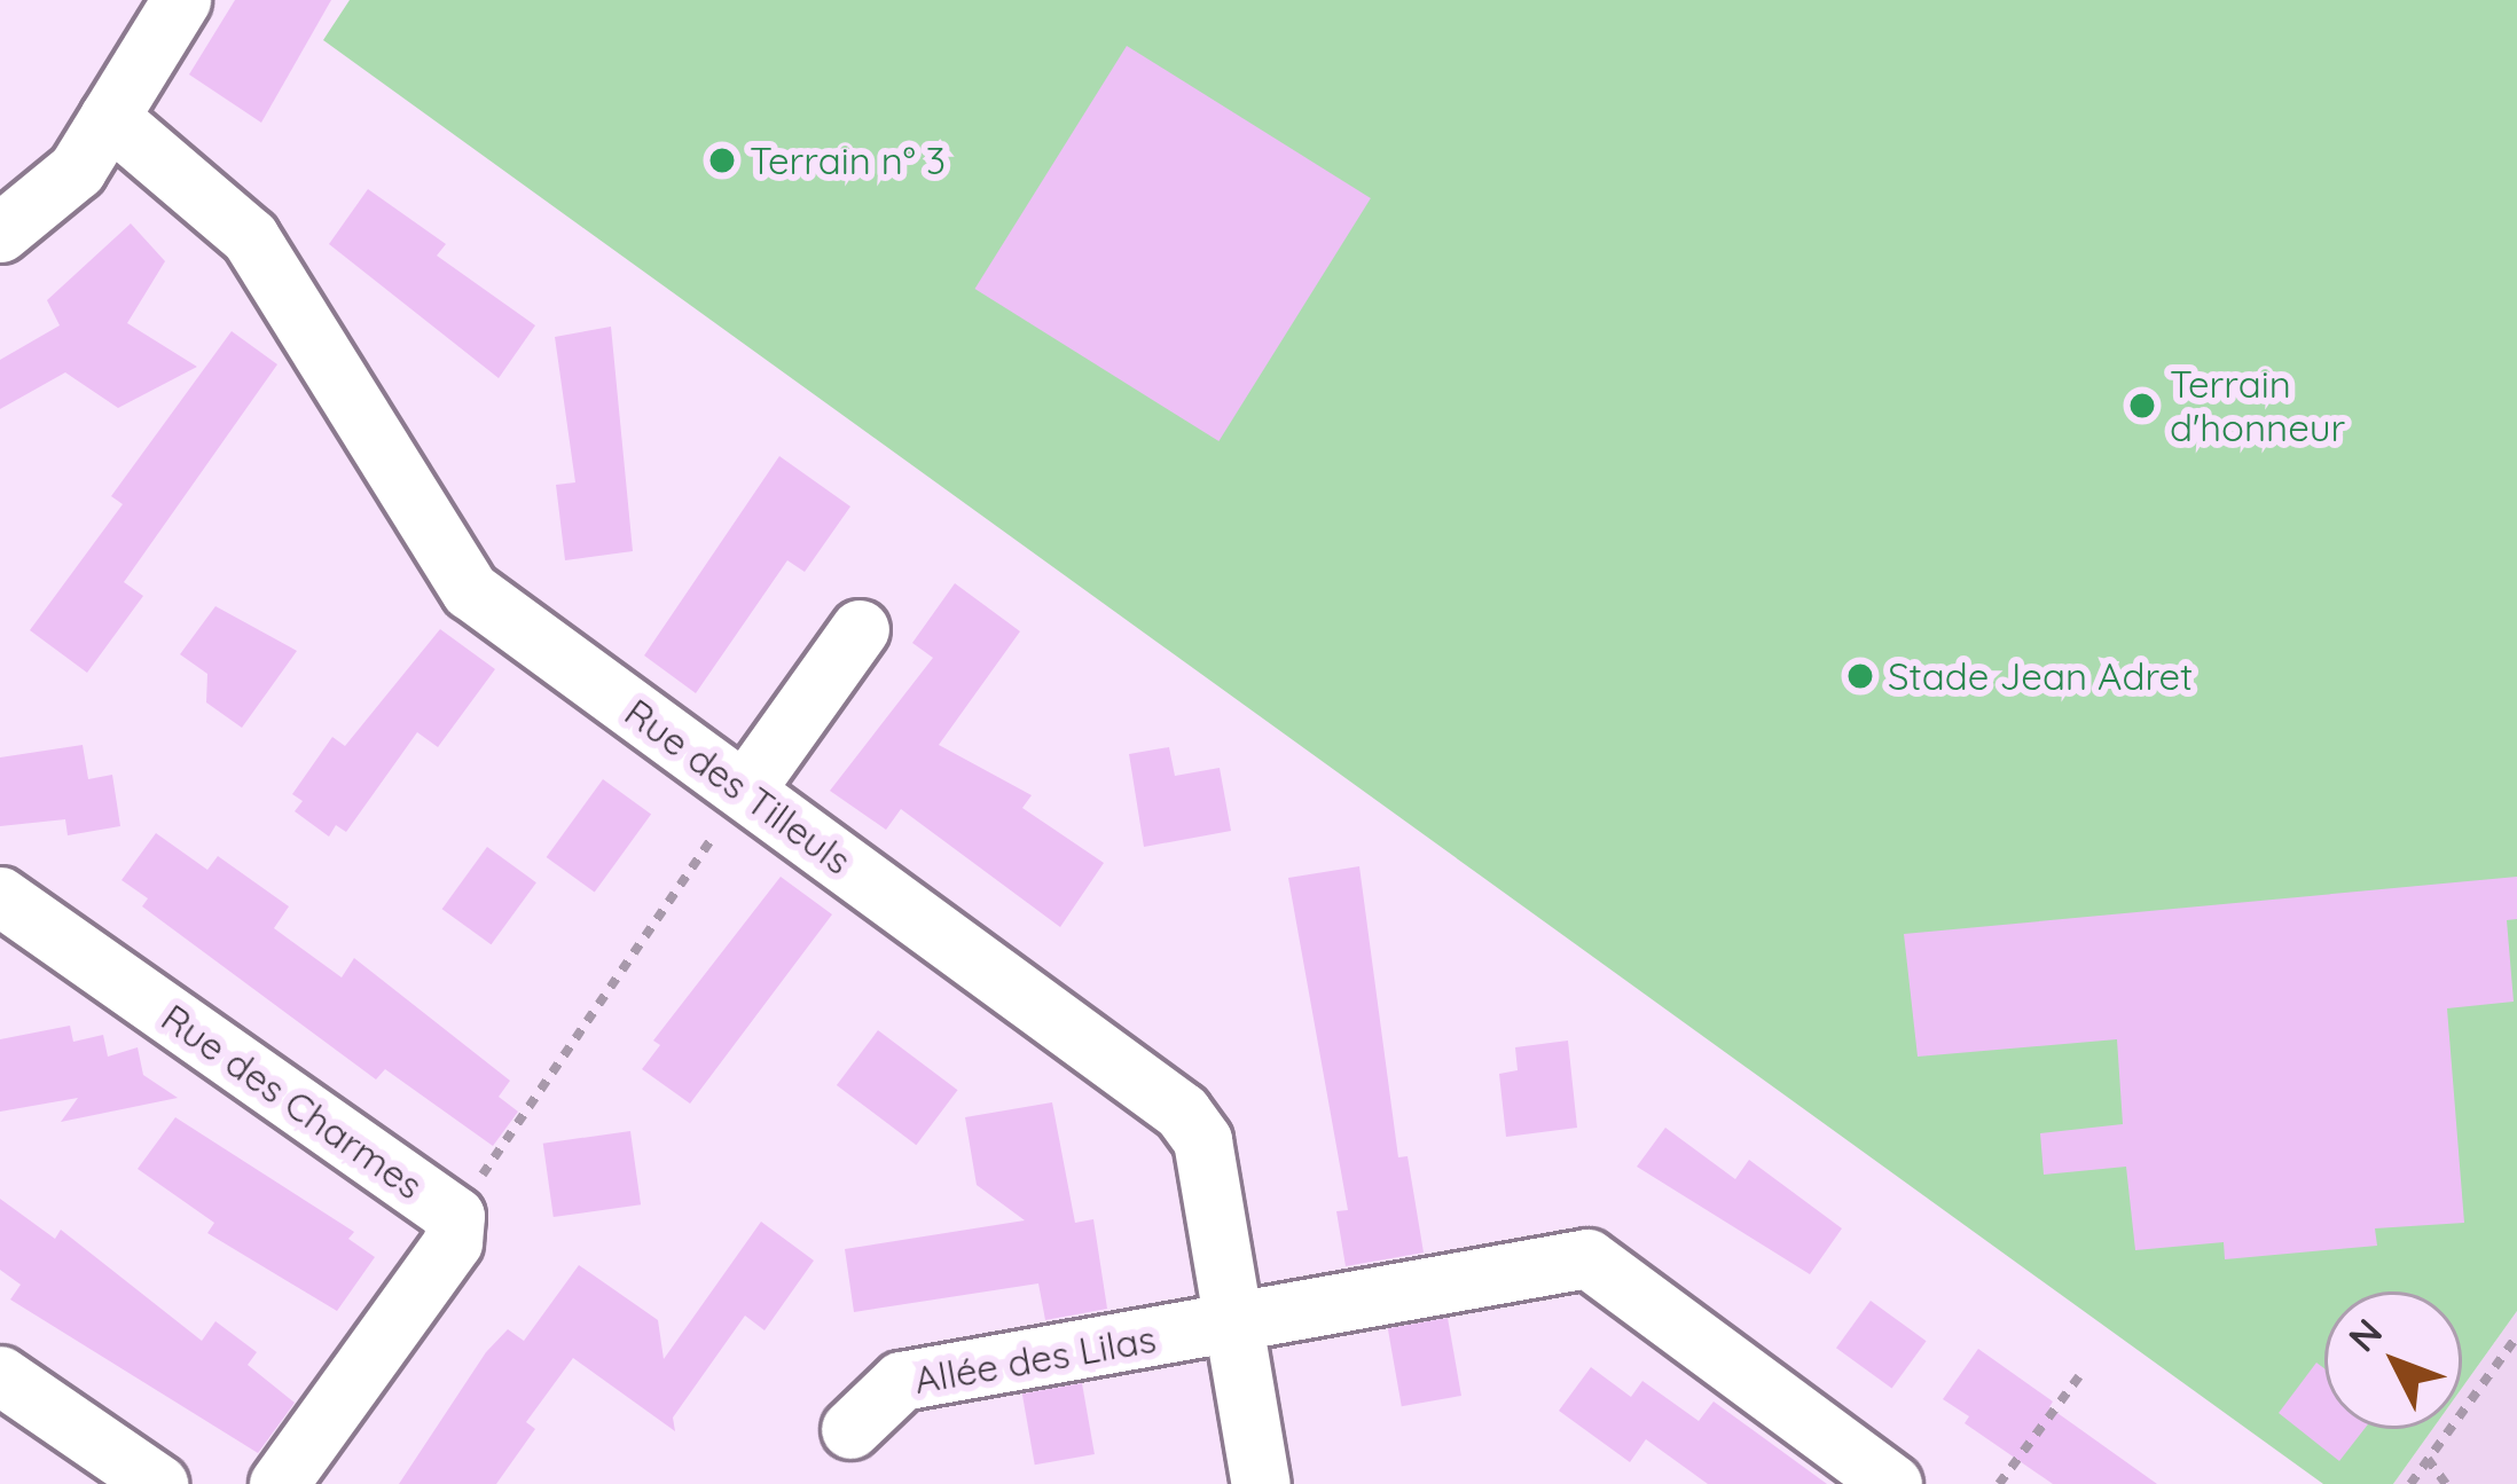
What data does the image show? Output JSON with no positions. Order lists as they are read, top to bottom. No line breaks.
{"streets":{"street":["Rue des Tilleuls","Rue des Charmes","Allée des Lilas"]},"crossings":[["Rue des Tilleuls","Allée des Lilas"]],"places":["Terrain n° 3","Terrain d'honneur","Stade Jean Adret"],"north":"top left"}
